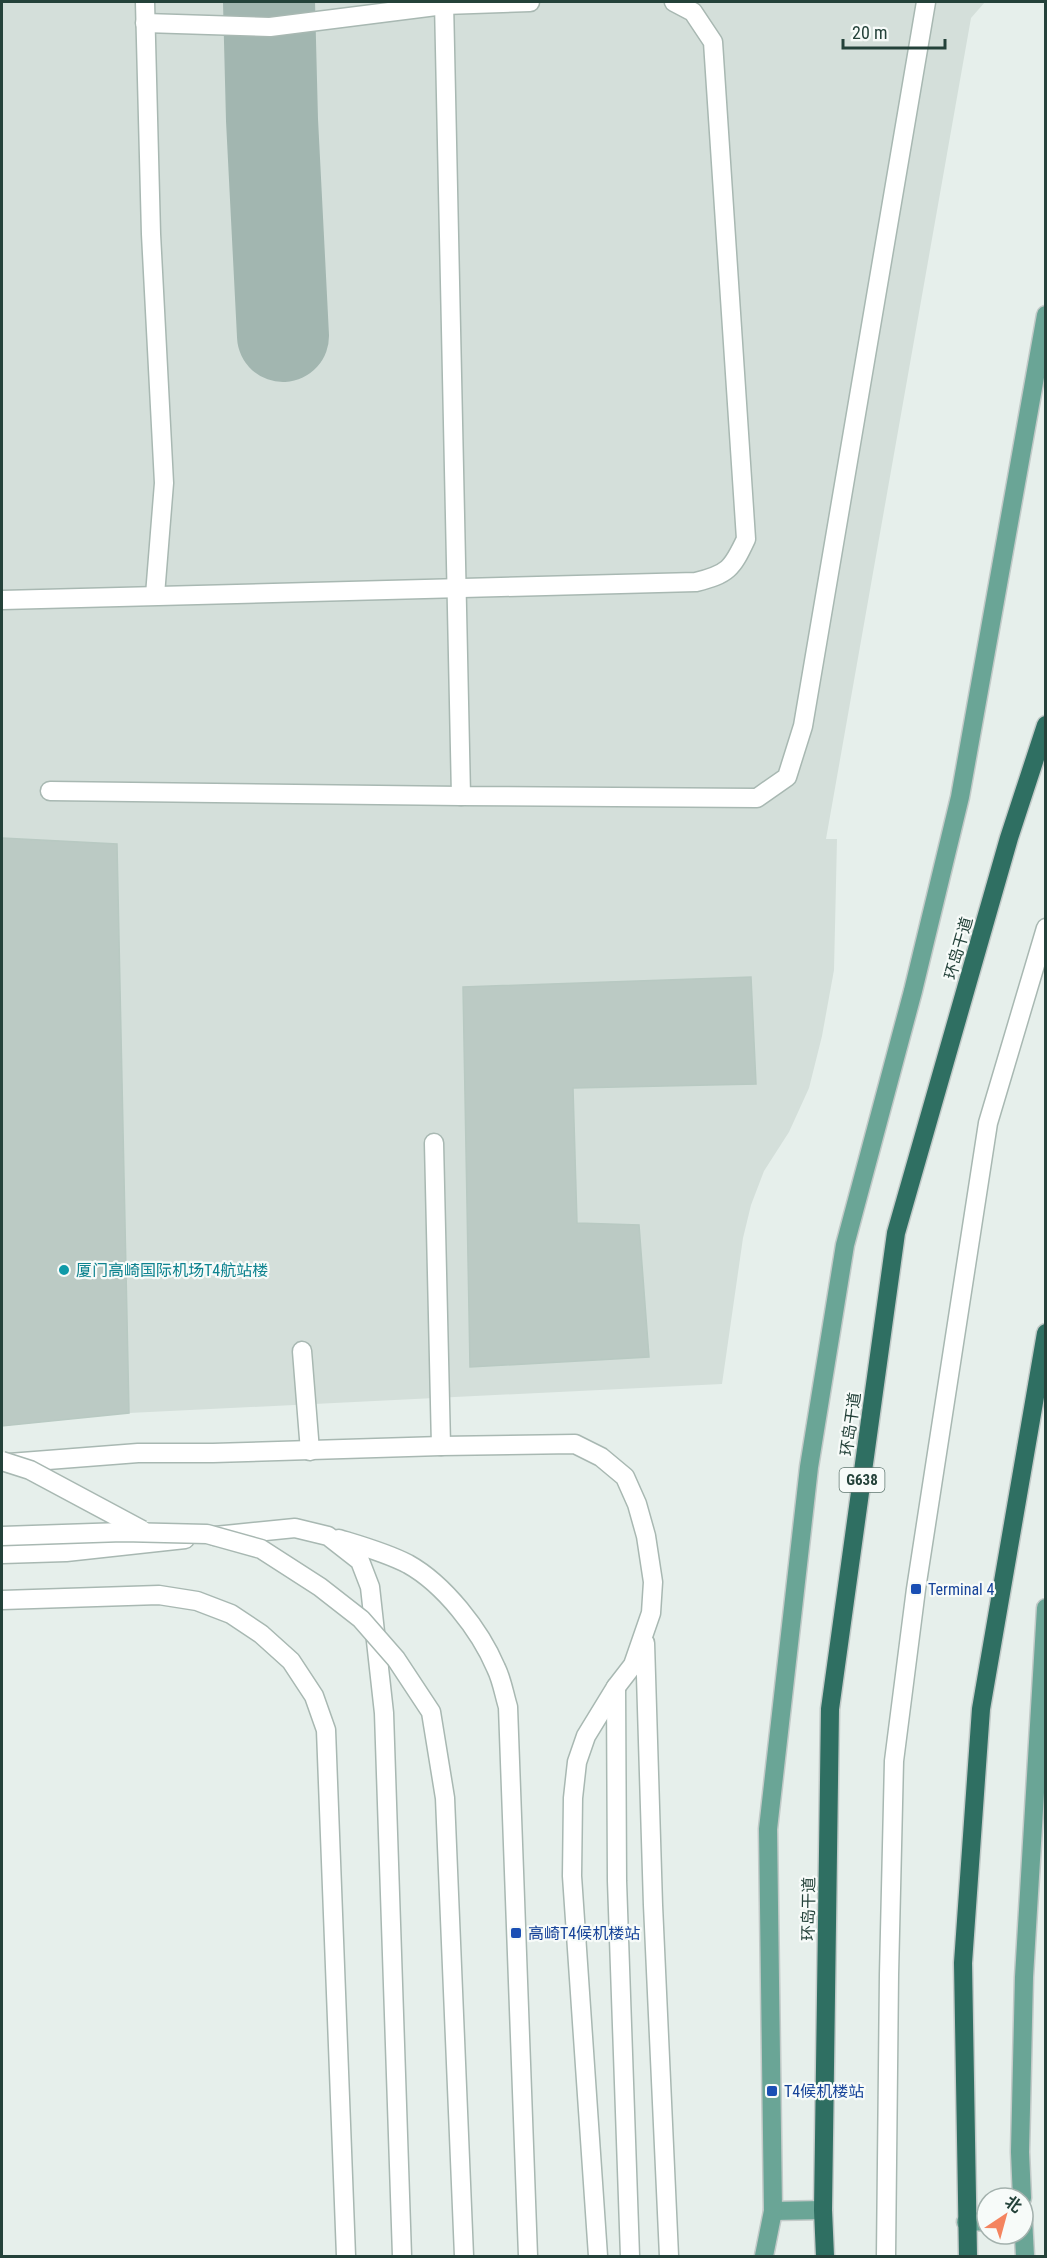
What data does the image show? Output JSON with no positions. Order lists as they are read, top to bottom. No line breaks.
{"streets":{"highway":["环岛干道","G638"]},"places":{"other":["厦门高崎国际机场T4航站楼"],"transit":["Terminal 4","高崎T4候机楼站","T4候机楼站"]},"scale_bar":"20 m","north":"top right"}
